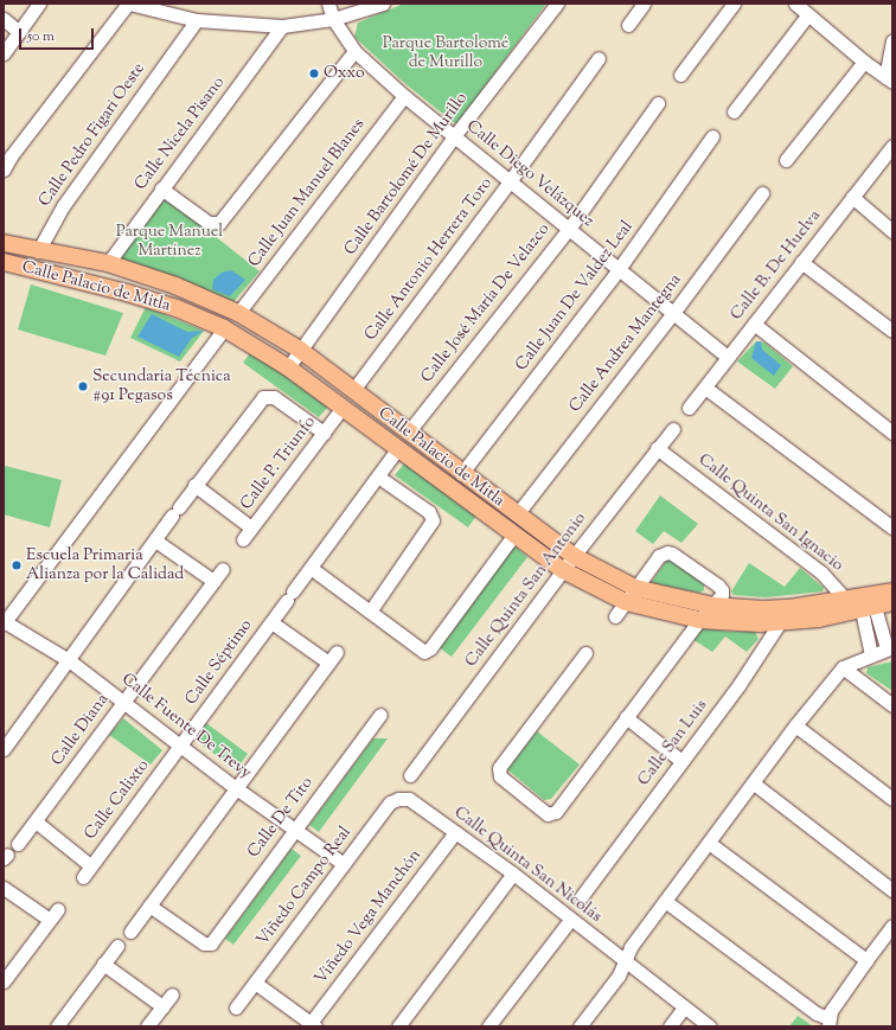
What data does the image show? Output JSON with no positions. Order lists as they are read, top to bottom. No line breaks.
{"streets":{"main road":["Calle Palacio de Mitla"],"street":["Calle Nicela Pisano","Calle Pedro Figari Oeste","Calle Bartolomé De Murillo","Calle Diego Velázquez","Calle Juan Manuel Blanes","Calle Antonio Herrera Toro","Calle B. De Huelva","Calle Juan De Valdez Leal","Calle José María De Velazco","Calle Andrea Mantegna","Calle P. Triunfo","Calle Quinta San Ignacio","Calle Quinta San Antonio","Calle Séptimo","Calle Fuente De Trevy","Calle Diana","Calle San Luis","Calle Calixto","Calle De Tito","Calle Quinta San Nicolás","Viñedo Campo Real","Viñedo Vega Manchón"]},"crossings":[["Calle Nicela Pisano","Calle Palacio de Mitla"],["Calle Pedro Figari Oeste","Calle Palacio de Mitla"],["Calle Bartolomé De Murillo","Calle Diego Velázquez"],["Calle Bartolomé De Murillo","Calle Palacio de Mitla"],["Calle Diego Velázquez","Calle Juan Manuel Blanes"],["Calle Diego Velázquez","Calle Antonio Herrera Toro"],["Calle Diego Velázquez","Calle B. De Huelva"],["Calle Diego Velázquez","Calle Juan De Valdez Leal"],["Calle Diego Velázquez","Calle José María De Velazco"],["Calle Diego Velázquez","Calle Andrea Mantegna"],["Calle Juan Manuel Blanes","Calle Palacio de Mitla"],["Calle Antonio Herrera Toro","Calle Palacio de Mitla"],["Calle Palacio de Mitla","Calle Juan De Valdez Leal"],["Calle Palacio de Mitla","Calle José María De Velazco"],["Calle Palacio de Mitla","Calle Andrea Mantegna"],["Calle Palacio de Mitla","Calle P. Triunfo"],["Calle Palacio de Mitla","Calle Quinta San Ignacio"],["Calle Palacio de Mitla","Calle Quinta San Antonio"],["Calle Palacio de Mitla","Calle Séptimo"],["Calle Palacio de Mitla","Calle San Luis"],["Calle Quinta San Ignacio","Calle Quinta San Antonio"],["Calle Séptimo","Calle Fuente De Trevy"],["Calle Séptimo","Calle Calixto"],["Calle Fuente De Trevy","Calle Diana"],["Calle Fuente De Trevy","Calle Calixto"],["Calle Fuente De Trevy","Calle De Tito"],["Calle Fuente De Trevy","Viñedo Campo Real"],["Calle Quinta San Nicolás","Viñedo Campo Real"],["Calle Quinta San Nicolás","Viñedo Vega Manchón"]],"parks":["Parque Bartolomé de Murillo","Parque Manuel Martínez"],"places":["Oxxo","Secundaria Técnica #91 Pegasos","Escuela Primaria Alianza por la Calidad"],"scale_bar":"50 m"}
